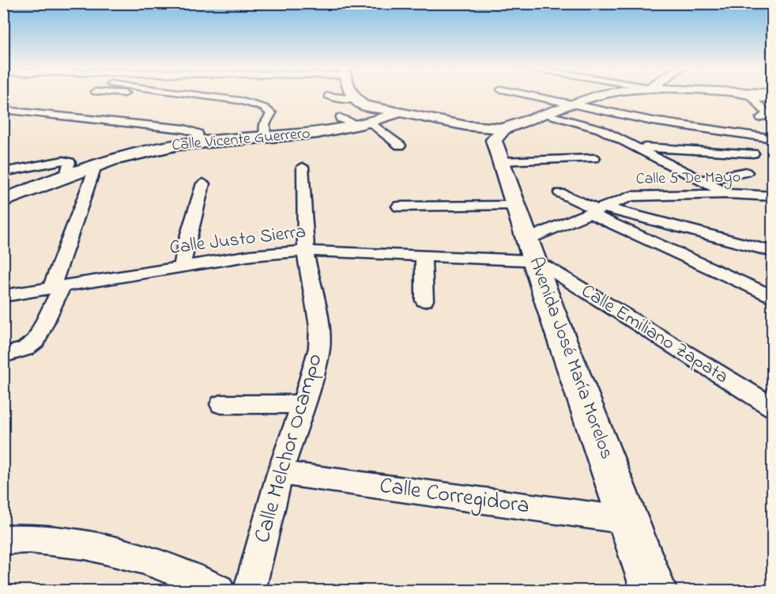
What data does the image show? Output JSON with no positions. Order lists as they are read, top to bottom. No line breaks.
{"streets":{"street":["Calle Vicente Guerrero","Calle 5 De Mayo","Calle Justo Sierra","Calle Emiliano Zapata","Avenida José María Morelos","Calle Melchor Ocampo","Calle Corregidora"]},"crossings":[["Calle 5 De Mayo","Calle Justo Sierra"],["Calle 5 De Mayo","Calle Emiliano Zapata"],["Calle 5 De Mayo","Avenida José María Morelos"],["Calle Justo Sierra","Calle Emiliano Zapata"],["Calle Justo Sierra","Avenida José María Morelos"],["Calle Justo Sierra","Calle Melchor Ocampo"],["Calle Emiliano Zapata","Avenida José María Morelos"],["Avenida José María Morelos","Calle Corregidora"],["Calle Melchor Ocampo","Calle Corregidora"]]}
